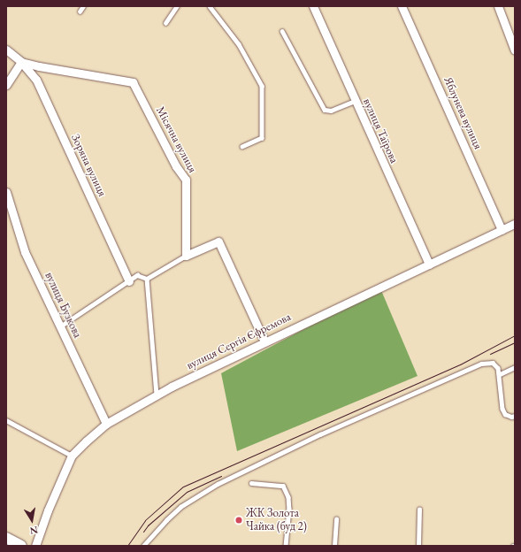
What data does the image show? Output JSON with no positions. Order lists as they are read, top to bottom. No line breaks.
{"streets":{"street":["Яблунева вулиця","вулиця Таїрова","Місячна вулиця","Зоряна вулиця","вулиця Бузкова","вулиця Сергія Єфремова"]},"crossings":[["Яблунева вулиця","вулиця Сергія Єфремова"],["вулиця Таїрова","вулиця Сергія Єфремова"],["Місячна вулиця","Зоряна вулиця"],["вулиця Бузкова","вулиця Сергія Єфремова"]],"places":["ЖК Золота Чайка (буд 2)"],"north":"bottom"}
